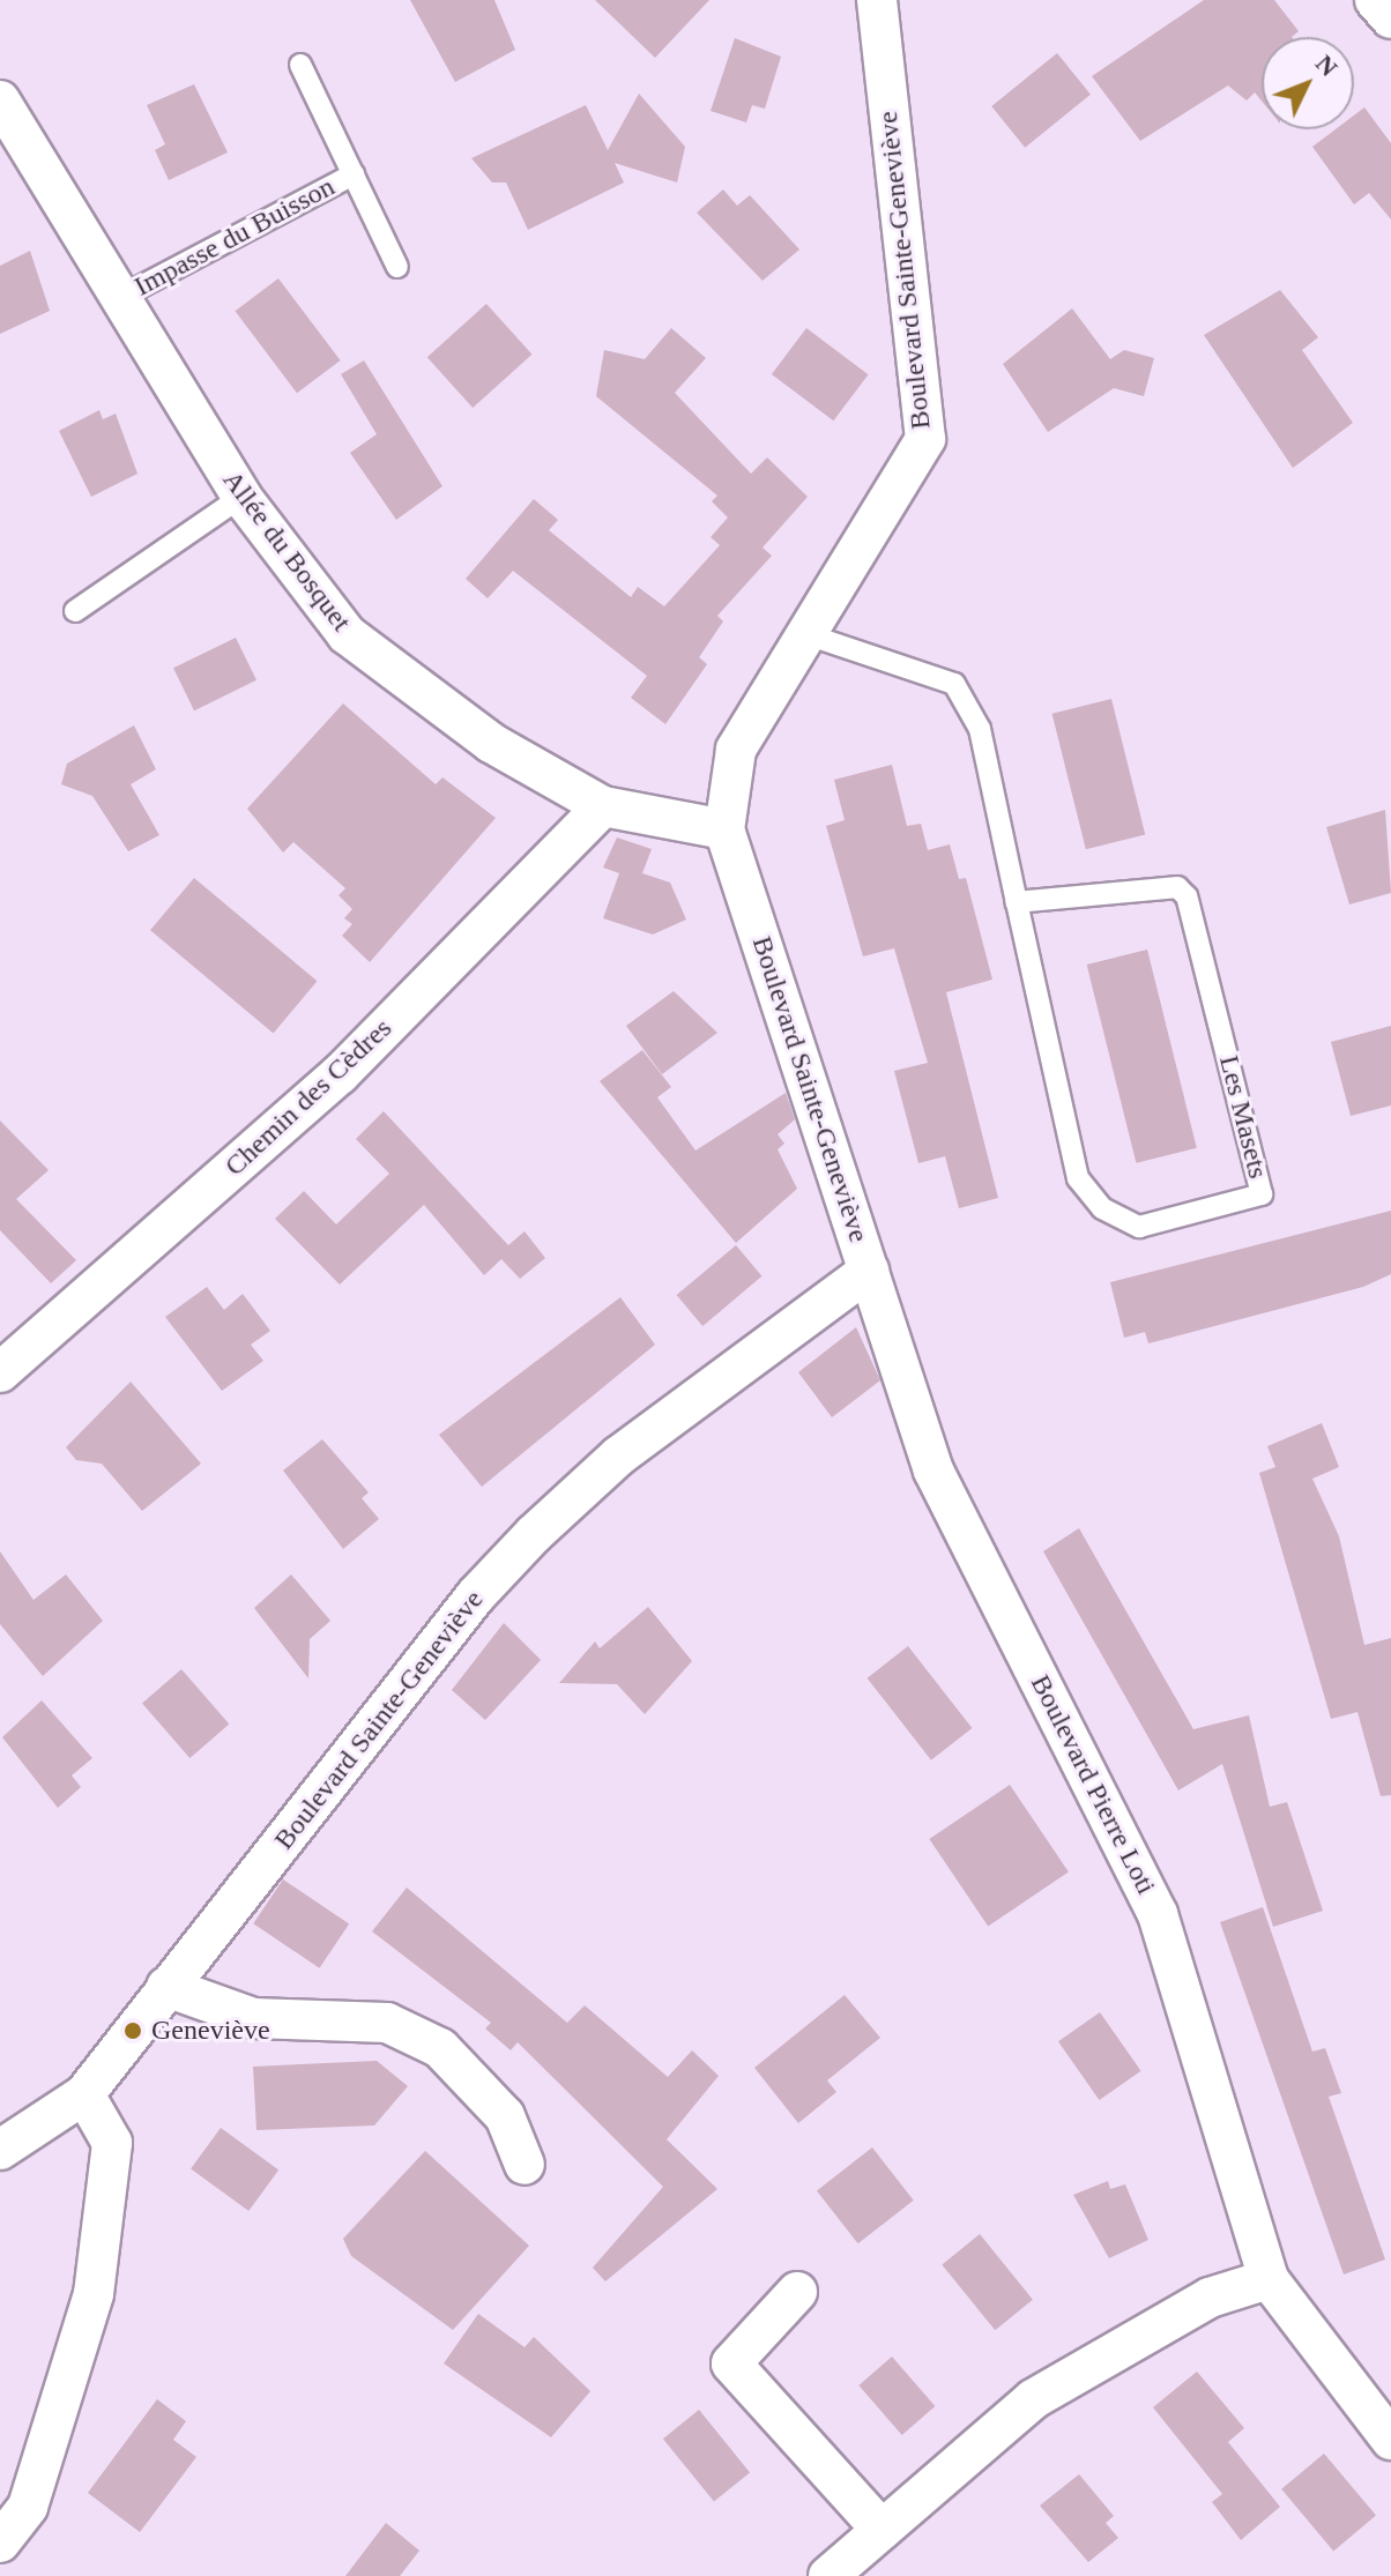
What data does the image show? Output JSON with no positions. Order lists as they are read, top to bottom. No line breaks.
{"streets":{"street":["Boulevard Sainte-Geneviève","Allée du Bosquet","Chemin des Cèdres","Boulevard Pierre Loti"],"lane":["Impasse du Buisson","Les Masets"]},"crossings":[["Impasse du Buisson","Allée du Bosquet"],["Boulevard Sainte-Geneviève","Allée du Bosquet"],["Boulevard Sainte-Geneviève","Les Masets"],["Boulevard Sainte-Geneviève","Boulevard Pierre Loti"],["Allée du Bosquet","Chemin des Cèdres"]],"places":["Geneviève"],"north":"top right"}
